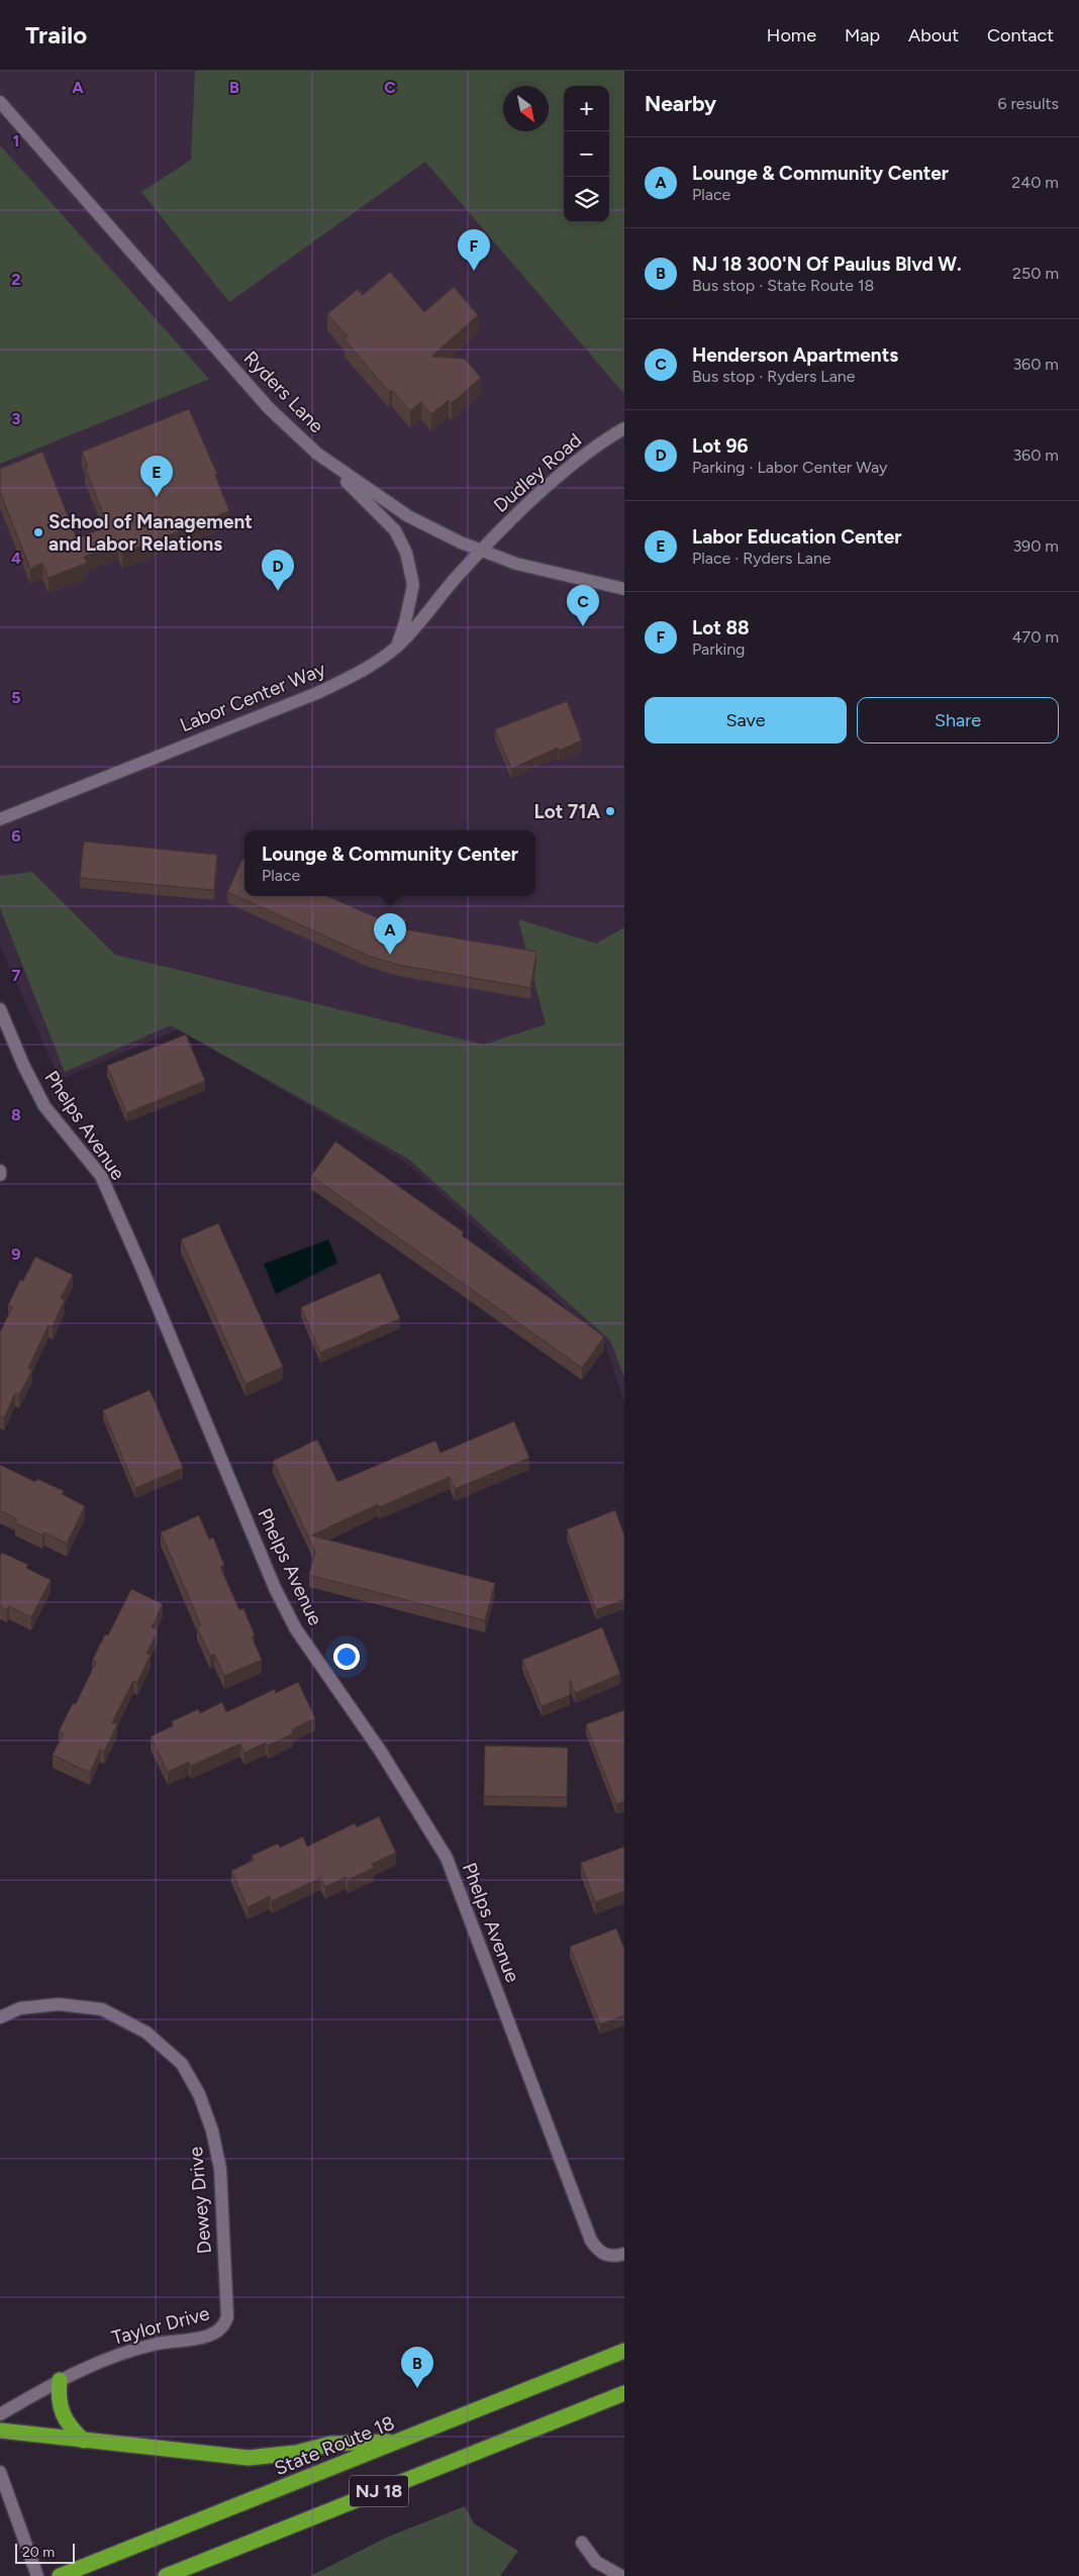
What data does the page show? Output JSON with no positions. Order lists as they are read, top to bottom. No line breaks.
{"streets":{"highway":["State Route 18","NJ 18"],"street":["Ryders Lane","Dudley Road","Labor Center Way","Phelps Avenue","Dewey Drive","Taylor Drive"]},"crossings":[["Ryders Lane","Dudley Road"],["Ryders Lane","Labor Center Way"],["Dudley Road","Labor Center Way"],["Dewey Drive","Taylor Drive"]],"places":["School of Management and Labor Relations","Lot 71A"],"scale_bar":"20 m","north":"bottom right","page":{"header":"Trailo","nav":["Home","Map","About","Contact"],"heading":["Nearby","6 results"],"map_buttons":["+","−"],"list":[{"mark":"A","name":"Lounge & Community Center","note":"Place","value":"240 m"},{"mark":"B","name":"NJ 18 300'N Of Paulus Blvd W.","note":"Bus stop · State Route 18","value":"250 m"},{"mark":"C","name":"Henderson Apartments","note":"Bus stop · Ryders Lane","value":"360 m"},{"mark":"D","name":"Lot 96","note":"Parking · Labor Center Way","value":"360 m"},{"mark":"E","name":"Labor Education Center","note":"Place · Ryders Lane","value":"390 m"},{"mark":"F","name":"Lot 88","note":"Parking","value":"470 m"}],"pins":["F","E","D","C","A","B"],"buttons":["Save","Share"],"popup":["Lounge & Community Center","Place"],"scale":"20 m"},"grid":{"columns":["A","B","C"],"rows":["1","2","3","4","5","6","7","8","9"]}}
